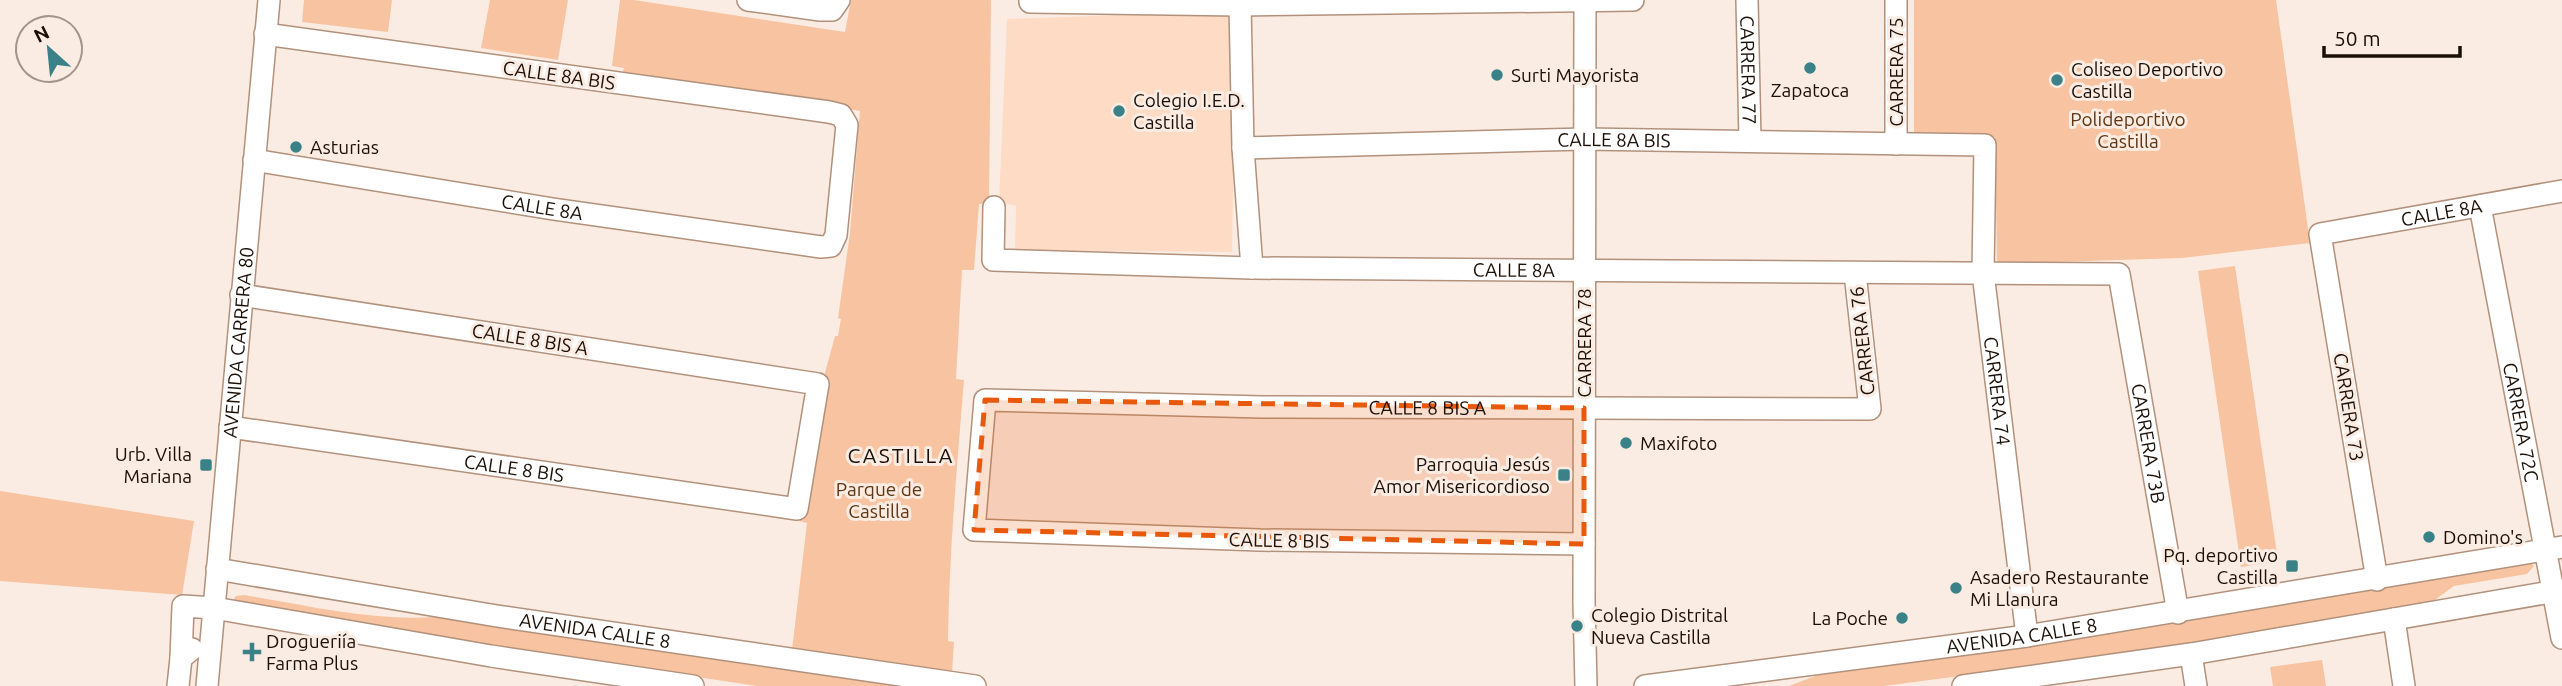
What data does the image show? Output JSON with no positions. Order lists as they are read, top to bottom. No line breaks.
{"streets":{"street":["CARRERA 77","CARRERA 75","CALLE 8A BIS","CALLE 8A","CALLE 8 BIS A","CARRERA 76","AVENIDA CARRERA 80","CARRERA 78","CARRERA 74","CARRERA 73","CARRERA 72C","CARRERA 73B","CALLE 8 BIS","AVENIDA CALLE 8"]},"crossings":[["CARRERA 77","CALLE 8A BIS"],["CARRERA 75","CALLE 8A BIS"],["CALLE 8A BIS","CALLE 8A"],["CALLE 8A BIS","AVENIDA CARRERA 80"],["CALLE 8A BIS","CARRERA 78"],["CALLE 8A BIS","CARRERA 74"],["CALLE 8A","CARRERA 76"],["CALLE 8A","AVENIDA CARRERA 80"],["CALLE 8A","CARRERA 78"],["CALLE 8A","CARRERA 74"],["CALLE 8A","CARRERA 73"],["CALLE 8A","CARRERA 72C"],["CALLE 8A","CARRERA 73B"],["CALLE 8 BIS A","CARRERA 76"],["CALLE 8 BIS A","AVENIDA CARRERA 80"],["CALLE 8 BIS A","CARRERA 78"],["CALLE 8 BIS A","CALLE 8 BIS"],["AVENIDA CARRERA 80","CALLE 8 BIS"],["AVENIDA CARRERA 80","AVENIDA CALLE 8"],["CARRERA 78","CALLE 8 BIS"],["CARRERA 74","AVENIDA CALLE 8"],["CARRERA 73","AVENIDA CALLE 8"],["CARRERA 72C","AVENIDA CALLE 8"],["CARRERA 73B","AVENIDA CALLE 8"]],"districts":["CASTILLA"],"parks":["Polideportivo Castilla","Parque de Castilla"],"places":{"other":["Zapatoca","Surti Mayorista","Coliseo Deportivo Castilla","Colegio I.E.D. Castilla","Asturias","Maxifoto","Domino's","Asadero Restaurante Mi Llanura","La Poche","Colegio Distrital Nueva Castilla"],"transit":["Urb. Villa Mariana","Parroquia Jesús Amor Misericordioso","Pq. deportivo Castilla"],"health":["Drogueriía Farma Plus"]},"scale_bar":"50 m","north":"top left"}
